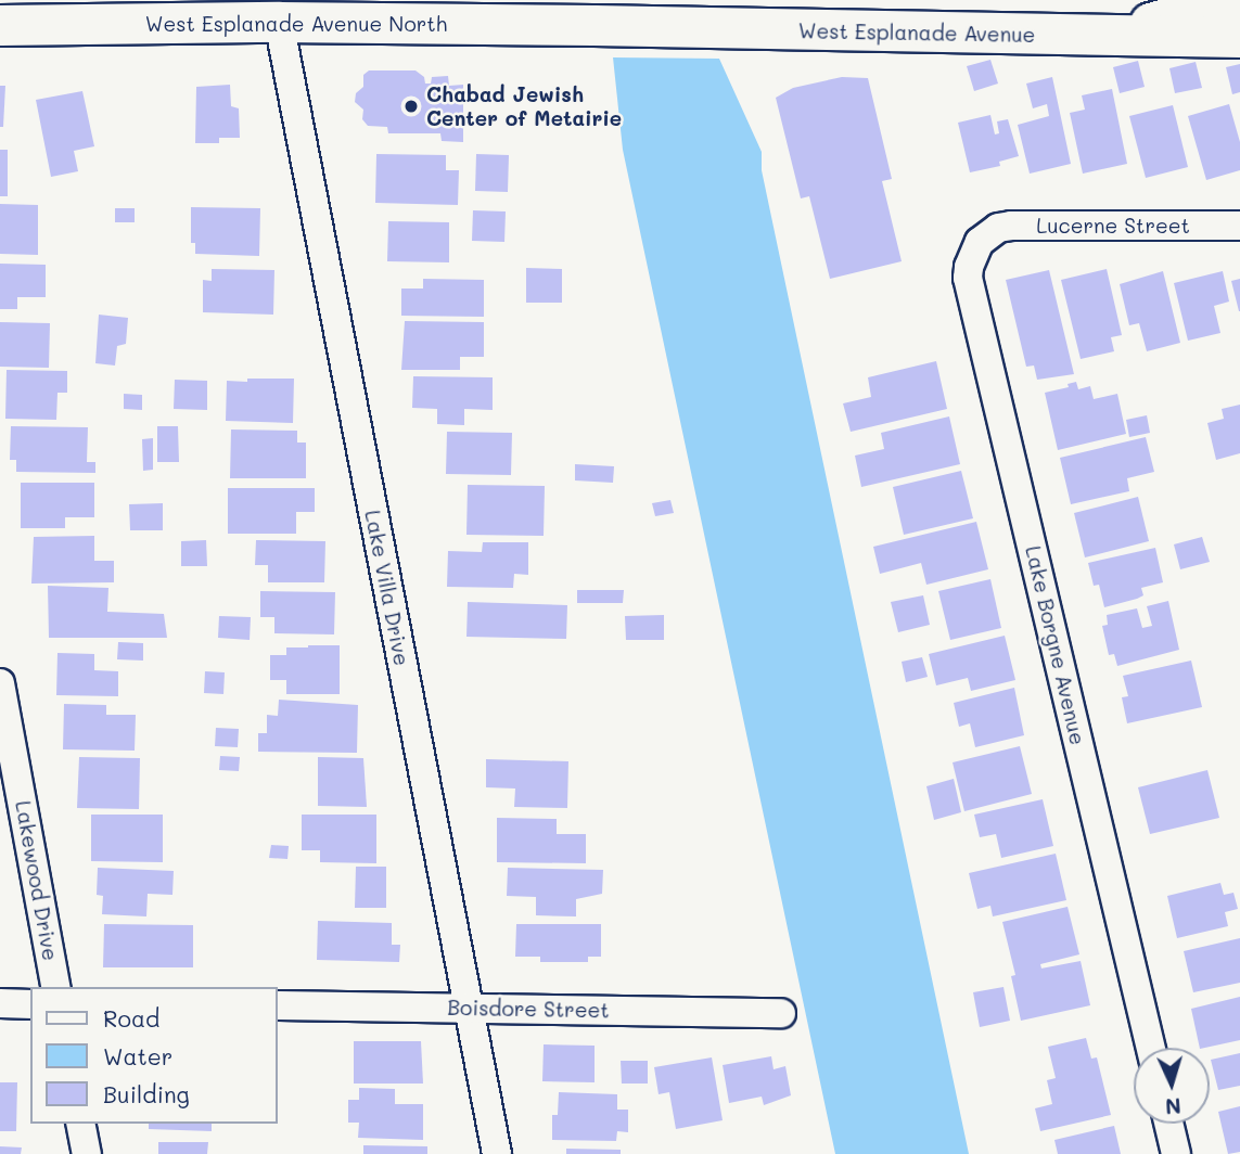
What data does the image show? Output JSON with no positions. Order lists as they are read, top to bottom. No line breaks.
{"streets":{"main road":["West Esplanade Avenue North","West Esplanade Avenue"],"street":["Lucerne Street","Lake Villa Drive","Lake Borgne Avenue","Lakewood Drive","Boisdore Street"]},"crossings":[["West Esplanade Avenue North","West Esplanade Avenue"],["West Esplanade Avenue North","Lake Villa Drive"],["Lucerne Street","Lake Borgne Avenue"],["Lake Villa Drive","Boisdore Street"]],"places":["Chabad Jewish Center of Metairie"],"legend":["Road","Water","Building"],"north":"bottom"}
